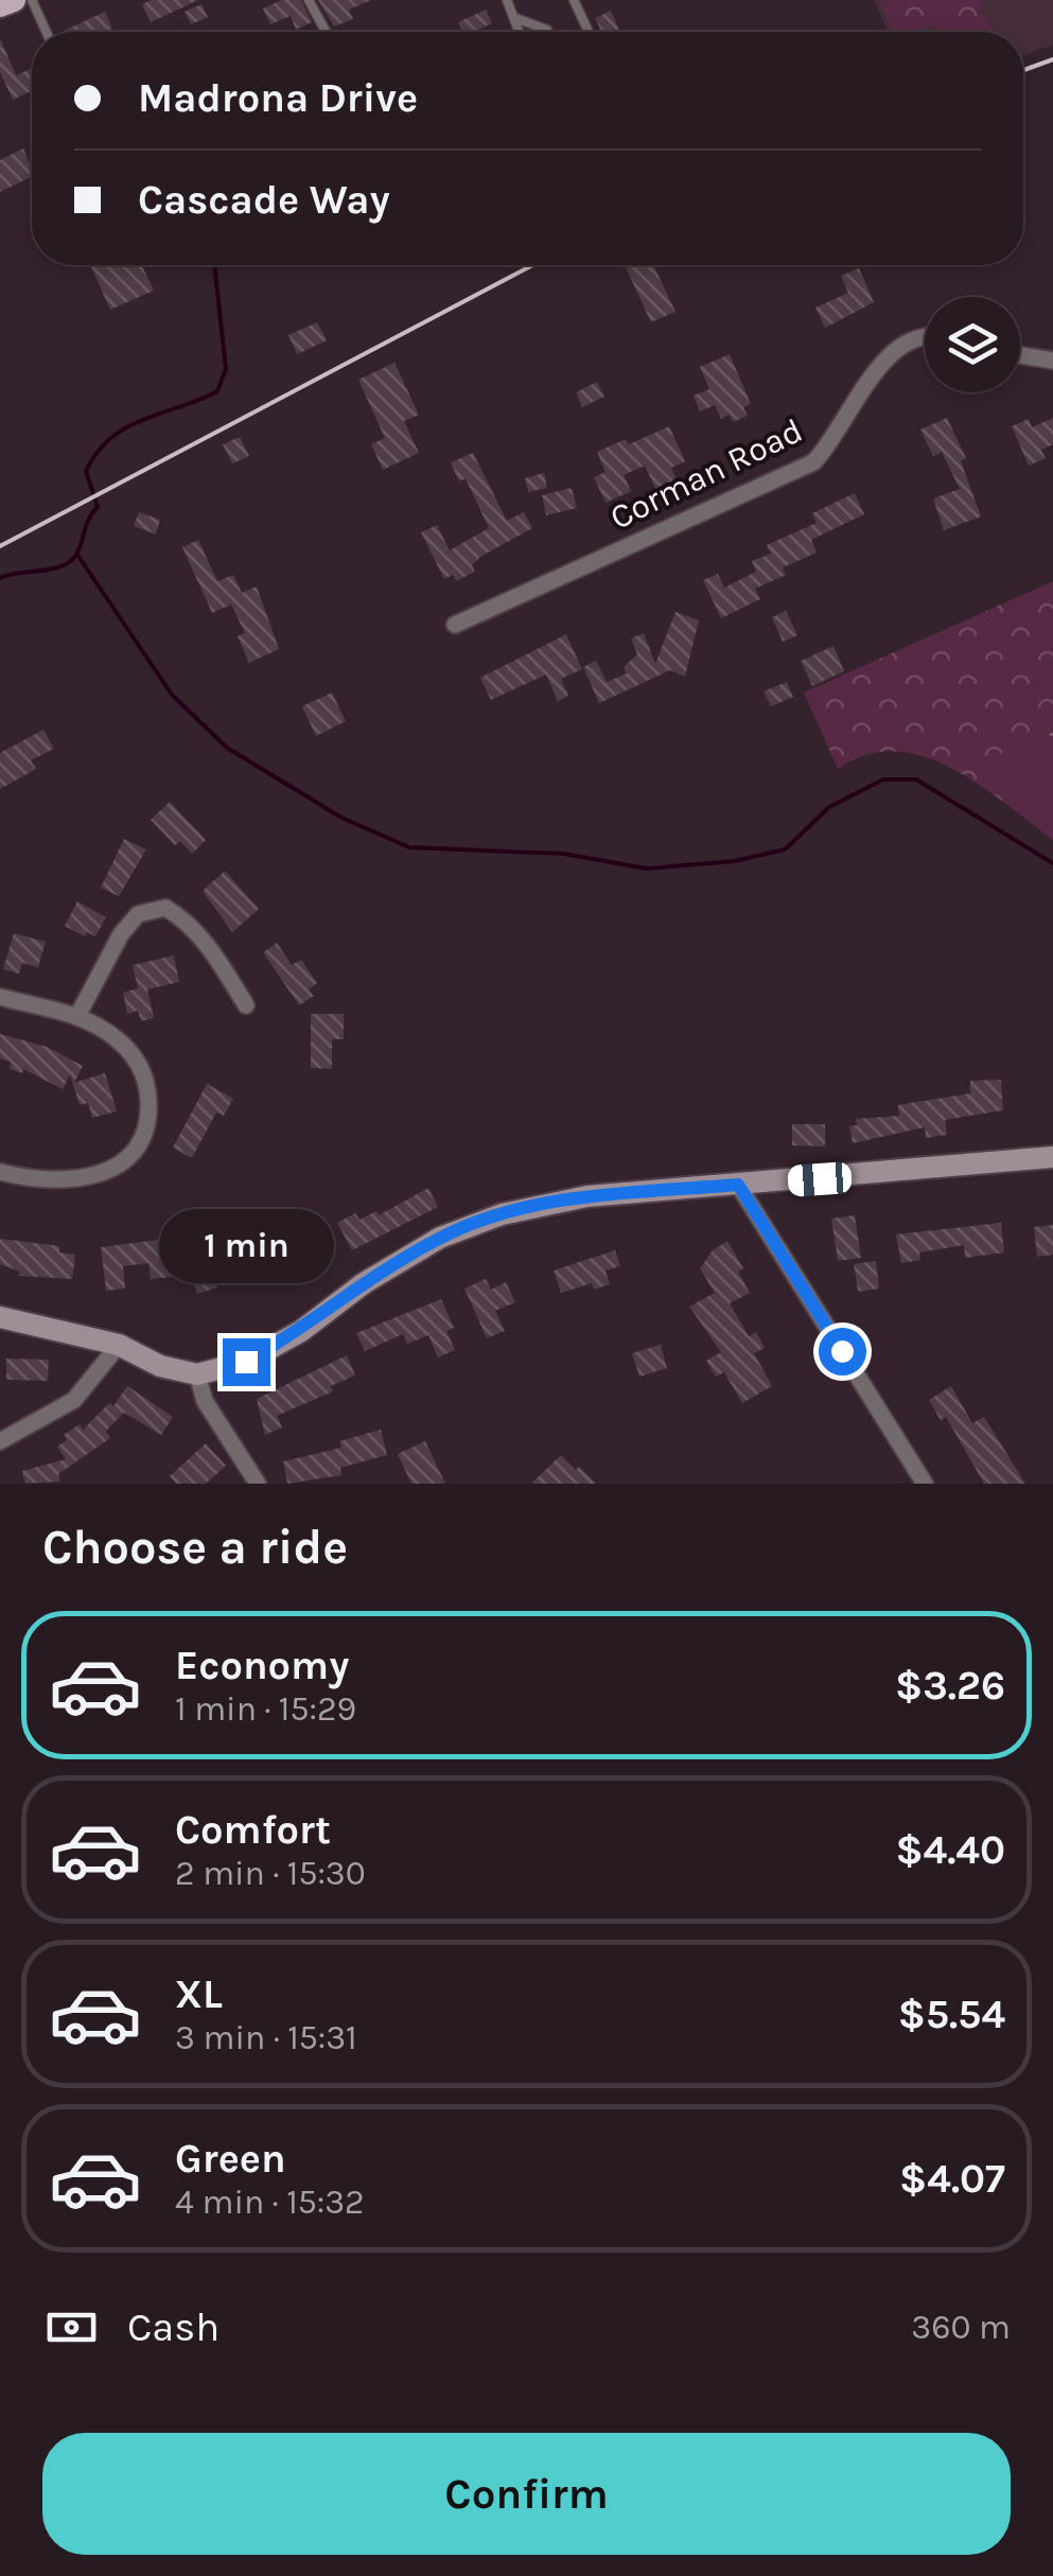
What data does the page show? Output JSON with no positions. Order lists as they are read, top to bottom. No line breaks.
{"streets":{"street":["Corman Road"]},"page":{"banner":["Madrona Drive","Cascade Way"],"bubble":"1 min","heading":"Choose a ride","list":[{"name":"Economy","note":"1 min · 15:29","value":"$3.26"},{"name":"Comfort","note":"2 min · 15:30","value":"$4.40"},{"name":"XL","note":"3 min · 15:31","value":"$5.54"},{"name":"Green","note":"4 min · 15:32","value":"$4.07"}],"pay":["Cash","360 m"],"buttons":"Confirm"}}
